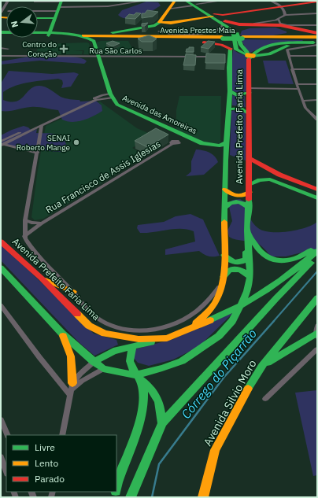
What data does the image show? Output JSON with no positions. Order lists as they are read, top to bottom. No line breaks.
{"streets":{"main road":["Avenida Prestes Maia","Avenida das Amoreiras","Avenida Prefeito Faria Lima","Avenida Silvio Moro"],"street":["Rua São Carlos","Rua Francisco de Assis Iglesias"]},"crossings":[["Avenida Prestes Maia","Avenida das Amoreiras"],["Rua São Carlos","Avenida das Amoreiras"],["Avenida das Amoreiras","Avenida Prefeito Faria Lima"]],"water":["Córrego do Piçarrão"],"places":{"health":["Centro do Coração"],"other":["SENAI Roberto Mange"]},"legend":["Livre","Lento","Parado"],"north":"left"}
